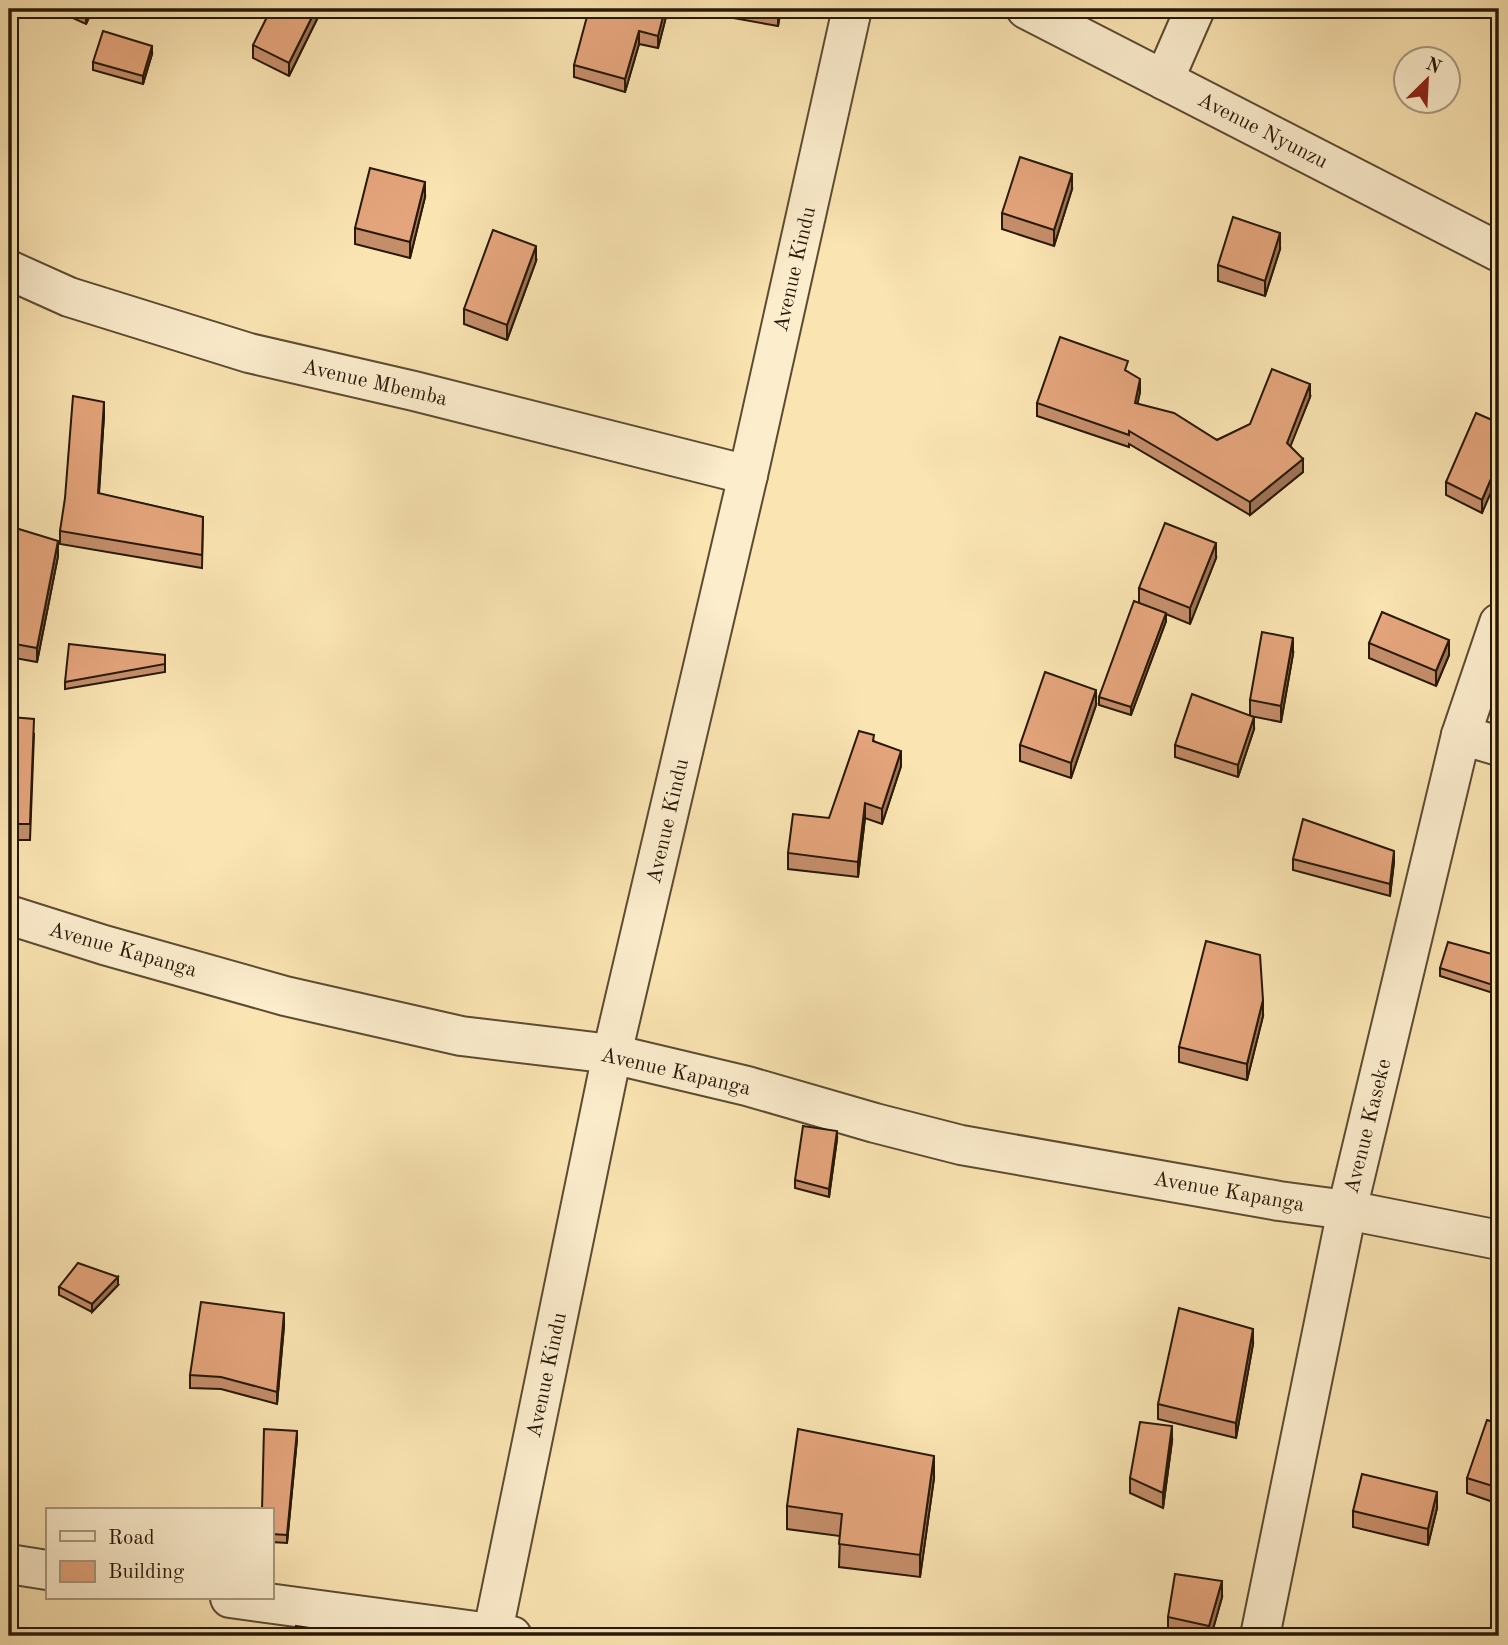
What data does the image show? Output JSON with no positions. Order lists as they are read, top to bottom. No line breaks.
{"streets":{"street":["Avenue Nyunzu","Avenue Kindu","Avenue Mbemba","Avenue Kapanga","Avenue Kaseke"]},"crossings":[["Avenue Kindu","Avenue Mbemba"],["Avenue Kindu","Avenue Kapanga"],["Avenue Kapanga","Avenue Kaseke"]],"legend":["Road","Building"],"north":"top right"}
